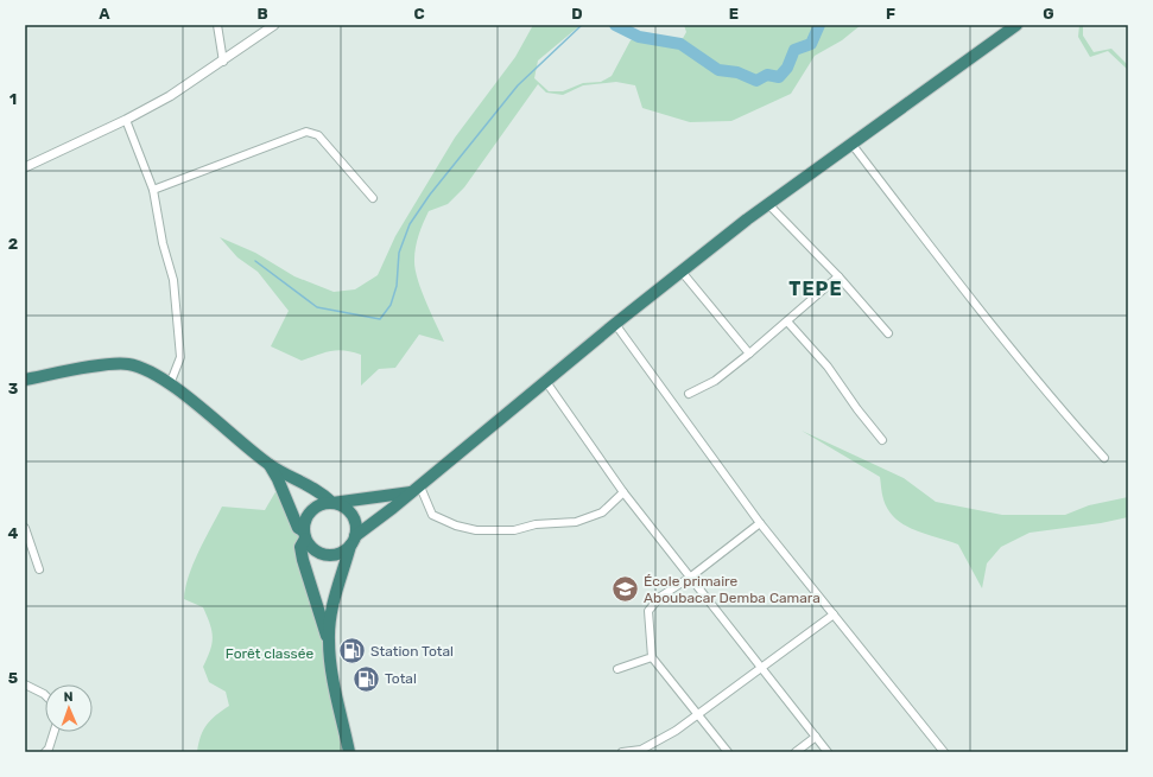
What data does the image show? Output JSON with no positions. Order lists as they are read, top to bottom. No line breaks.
{"districts":["TEPE"],"parks":["Forêt classée"],"places":{"school or university":["École primaire Aboubacar Demba Camara"],"fuel station":["Station Total","Total"]},"north":"top","grid":{"columns":["A","B","C","D","E","F","G"],"rows":["1","2","3","4","5"]}}
